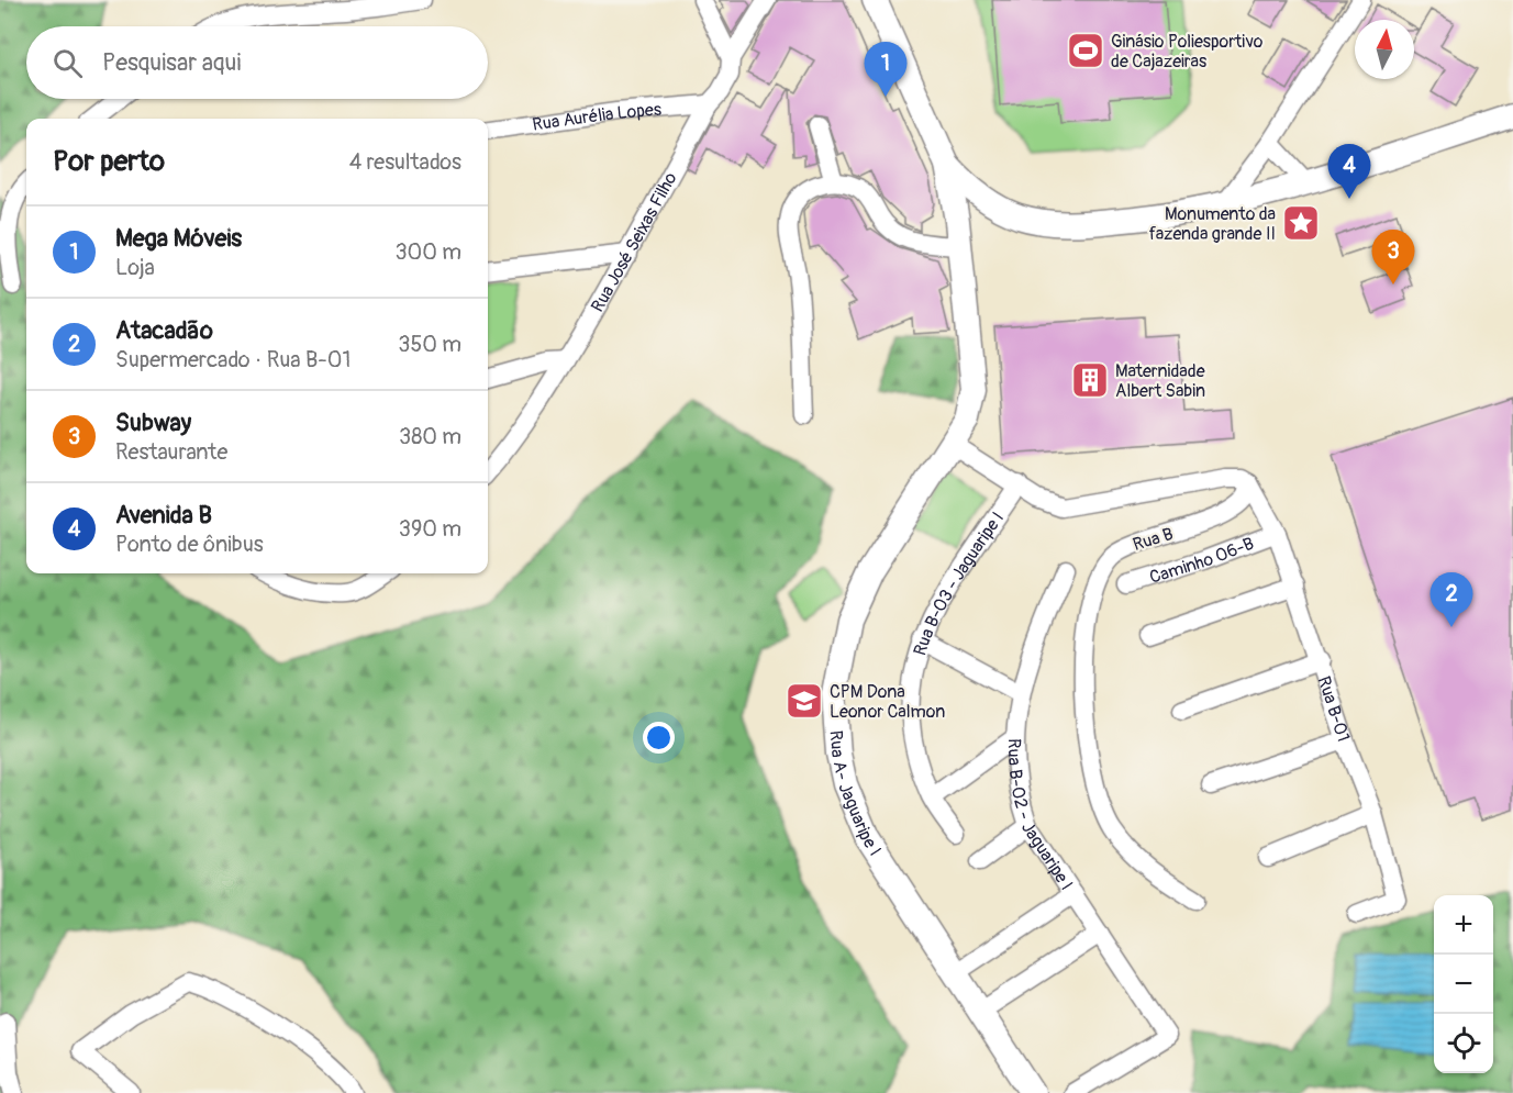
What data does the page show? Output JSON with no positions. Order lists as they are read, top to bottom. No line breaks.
{"streets":{"main road":["Rua A- Jaguaripe I"],"street":["Rua Aurélia Lopes","Rua José Seixas Filho","Rua B","Caminho 06-B","Rua B-03 - Jaguaripe I","Rua B-01","Rua B-02 - Jaguaripe I"]},"crossings":[["Rua Aurélia Lopes","Rua José Seixas Filho"],["Rua B","Rua B-01"],["Caminho 06-B","Rua B-01"]],"places":{"sports":["Ginásio Poliesportivo de Cajazeiras"],"place":["Monumento da fazenda grande II"],"building":["Maternidade Albert Sabin"],"school or university":["CPM Dona Leonor Calmon"]},"north":"top","page":{"search":"Pesquisar aqui","pins":["1","4","3","2"],"heading":["Por perto","4 resultados"],"list":[{"mark":"1","name":"Mega Móveis","note":"Loja","value":"300 m"},{"mark":"2","name":"Atacadão","note":"Supermercado · Rua B-01","value":"350 m"},{"mark":"3","name":"Subway","note":"Restaurante","value":"380 m"},{"mark":"4","name":"Avenida B","note":"Ponto de ônibus","value":"390 m"}],"map_buttons":["+","−"]}}
